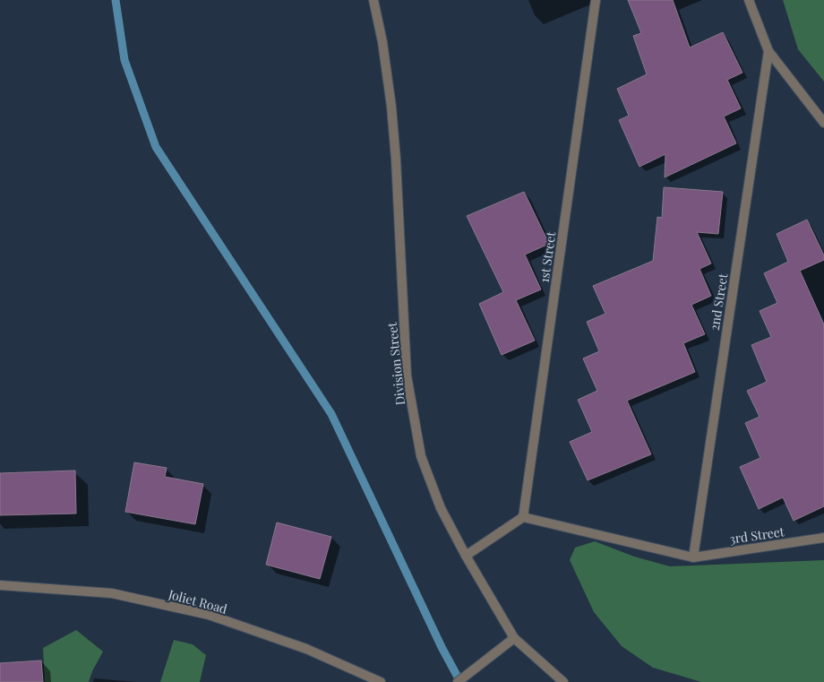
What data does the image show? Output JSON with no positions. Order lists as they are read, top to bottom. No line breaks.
{"streets":{"street":["1st Street","2nd Street","Division Street","3rd Street","Joliet Road"]},"crossings":[["2nd Street","3rd Street"]]}
